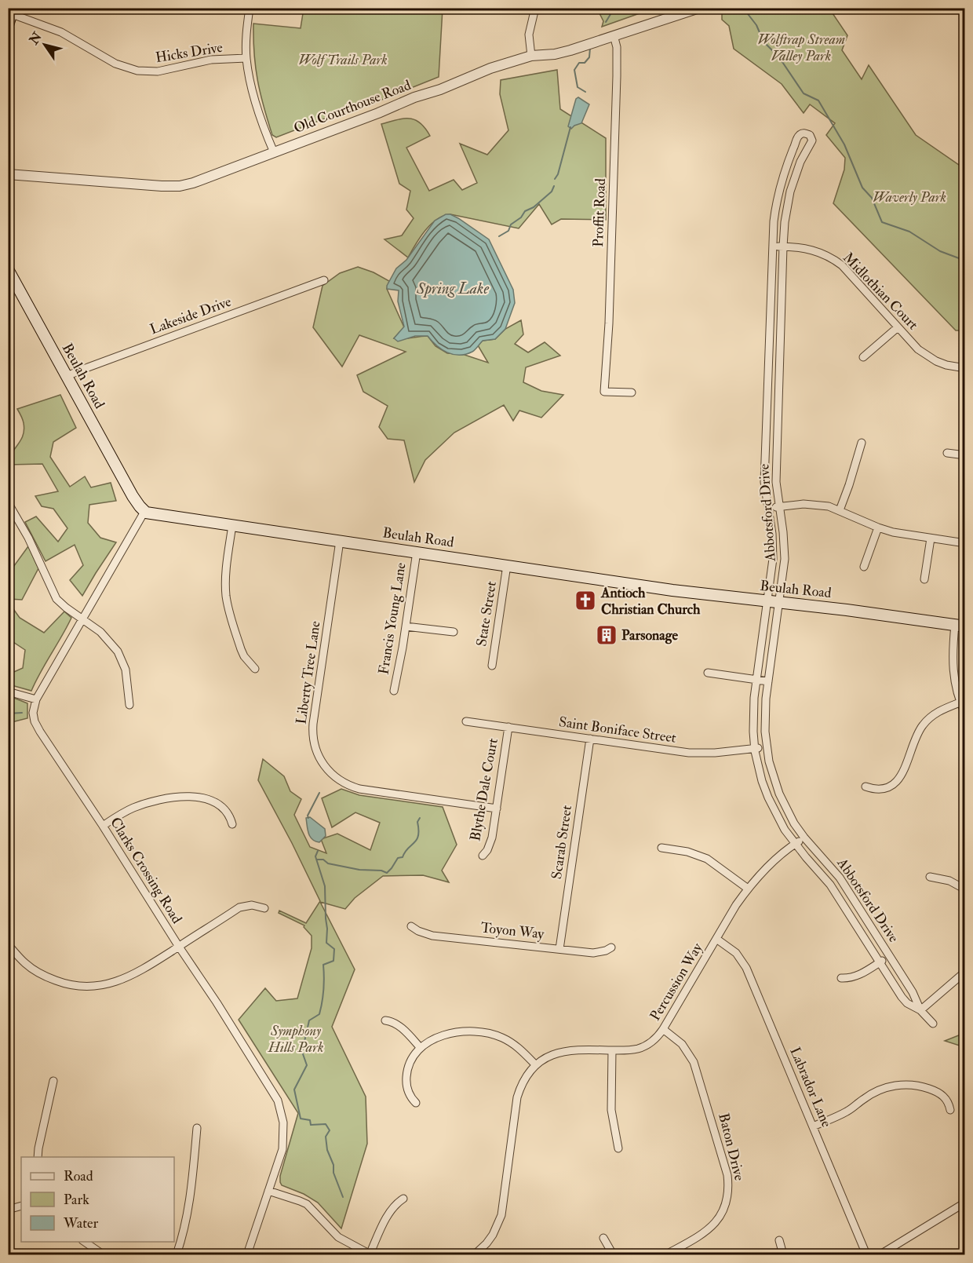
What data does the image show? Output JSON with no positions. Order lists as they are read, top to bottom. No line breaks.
{"streets":{"main road":["Beulah Road"],"street":["Hicks Drive","Old Courthouse Road","Proffit Road","Midlothian Court","Lakeside Drive","Abbotsford Drive","State Street","Francis Young Lane","Liberty Tree Lane","Saint Boniface Street","Blythe Dale Court","Scarab Street","Clarks Crossing Road","Toyon Way","Percussion Way","Labrador Lane","Baton Drive"]},"crossings":[["Old Courthouse Road","Proffit Road"],["Midlothian Court","Abbotsford Drive"],["Lakeside Drive","Beulah Road"],["Beulah Road","Abbotsford Drive"],["Beulah Road","State Street"],["Beulah Road","Francis Young Lane"],["Beulah Road","Liberty Tree Lane"],["Beulah Road","Clarks Crossing Road"],["Abbotsford Drive","Saint Boniface Street"],["Abbotsford Drive","Percussion Way"],["Liberty Tree Lane","Blythe Dale Court"],["Saint Boniface Street","Blythe Dale Court"],["Saint Boniface Street","Scarab Street"],["Scarab Street","Toyon Way"],["Percussion Way","Labrador Lane"],["Percussion Way","Baton Drive"]],"water":["Spring Lake"],"parks":["Wolftrap Stream Valley Park","Wolf Trails Park","Waverly Park","Symphony Hills Park"],"places":{"church":["Antioch Christian Church"],"building":["Parsonage"]},"legend":["Road","Park","Water"],"north":"top left"}
